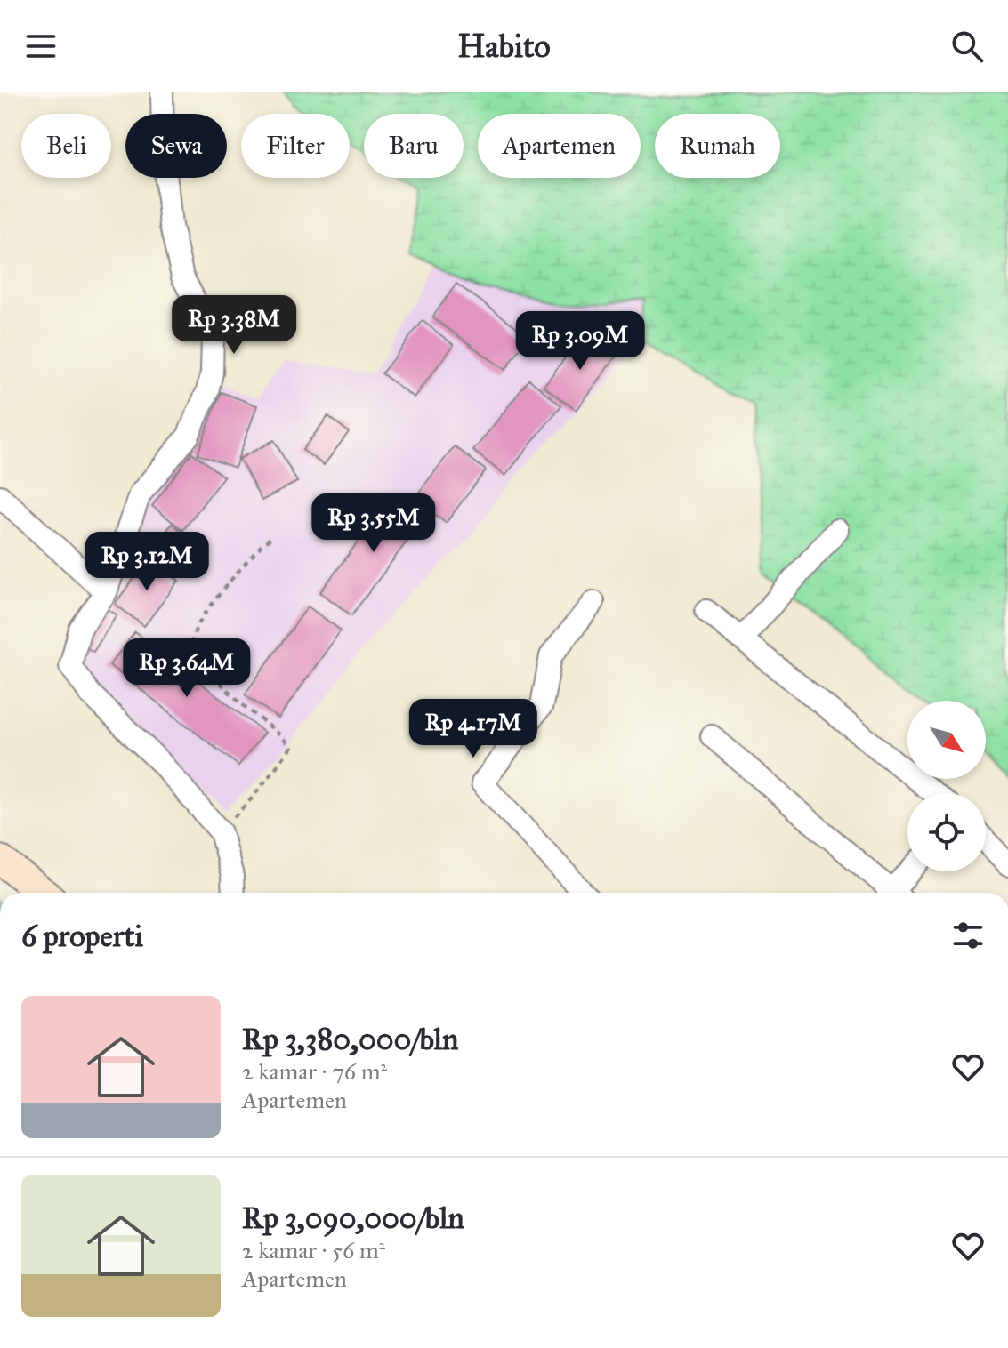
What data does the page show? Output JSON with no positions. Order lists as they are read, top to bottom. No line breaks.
{"north":"bottom right","page":{"header":"Habito","chip":["Beli","Sewa","Filter","Baru","Apartemen","Rumah"],"price":["Rp 3.38M","Rp 3.09M","Rp 3.55M","Rp 3.12M","Rp 3.64M","Rp 4.17M"],"heading":"6 properti","list":[{"name":"Rp 3,380,000/bln","note":"2 kamar · 76 m² · Apartemen"},{"name":"Rp 3,090,000/bln","note":"2 kamar · 56 m² · Apartemen"}]}}
